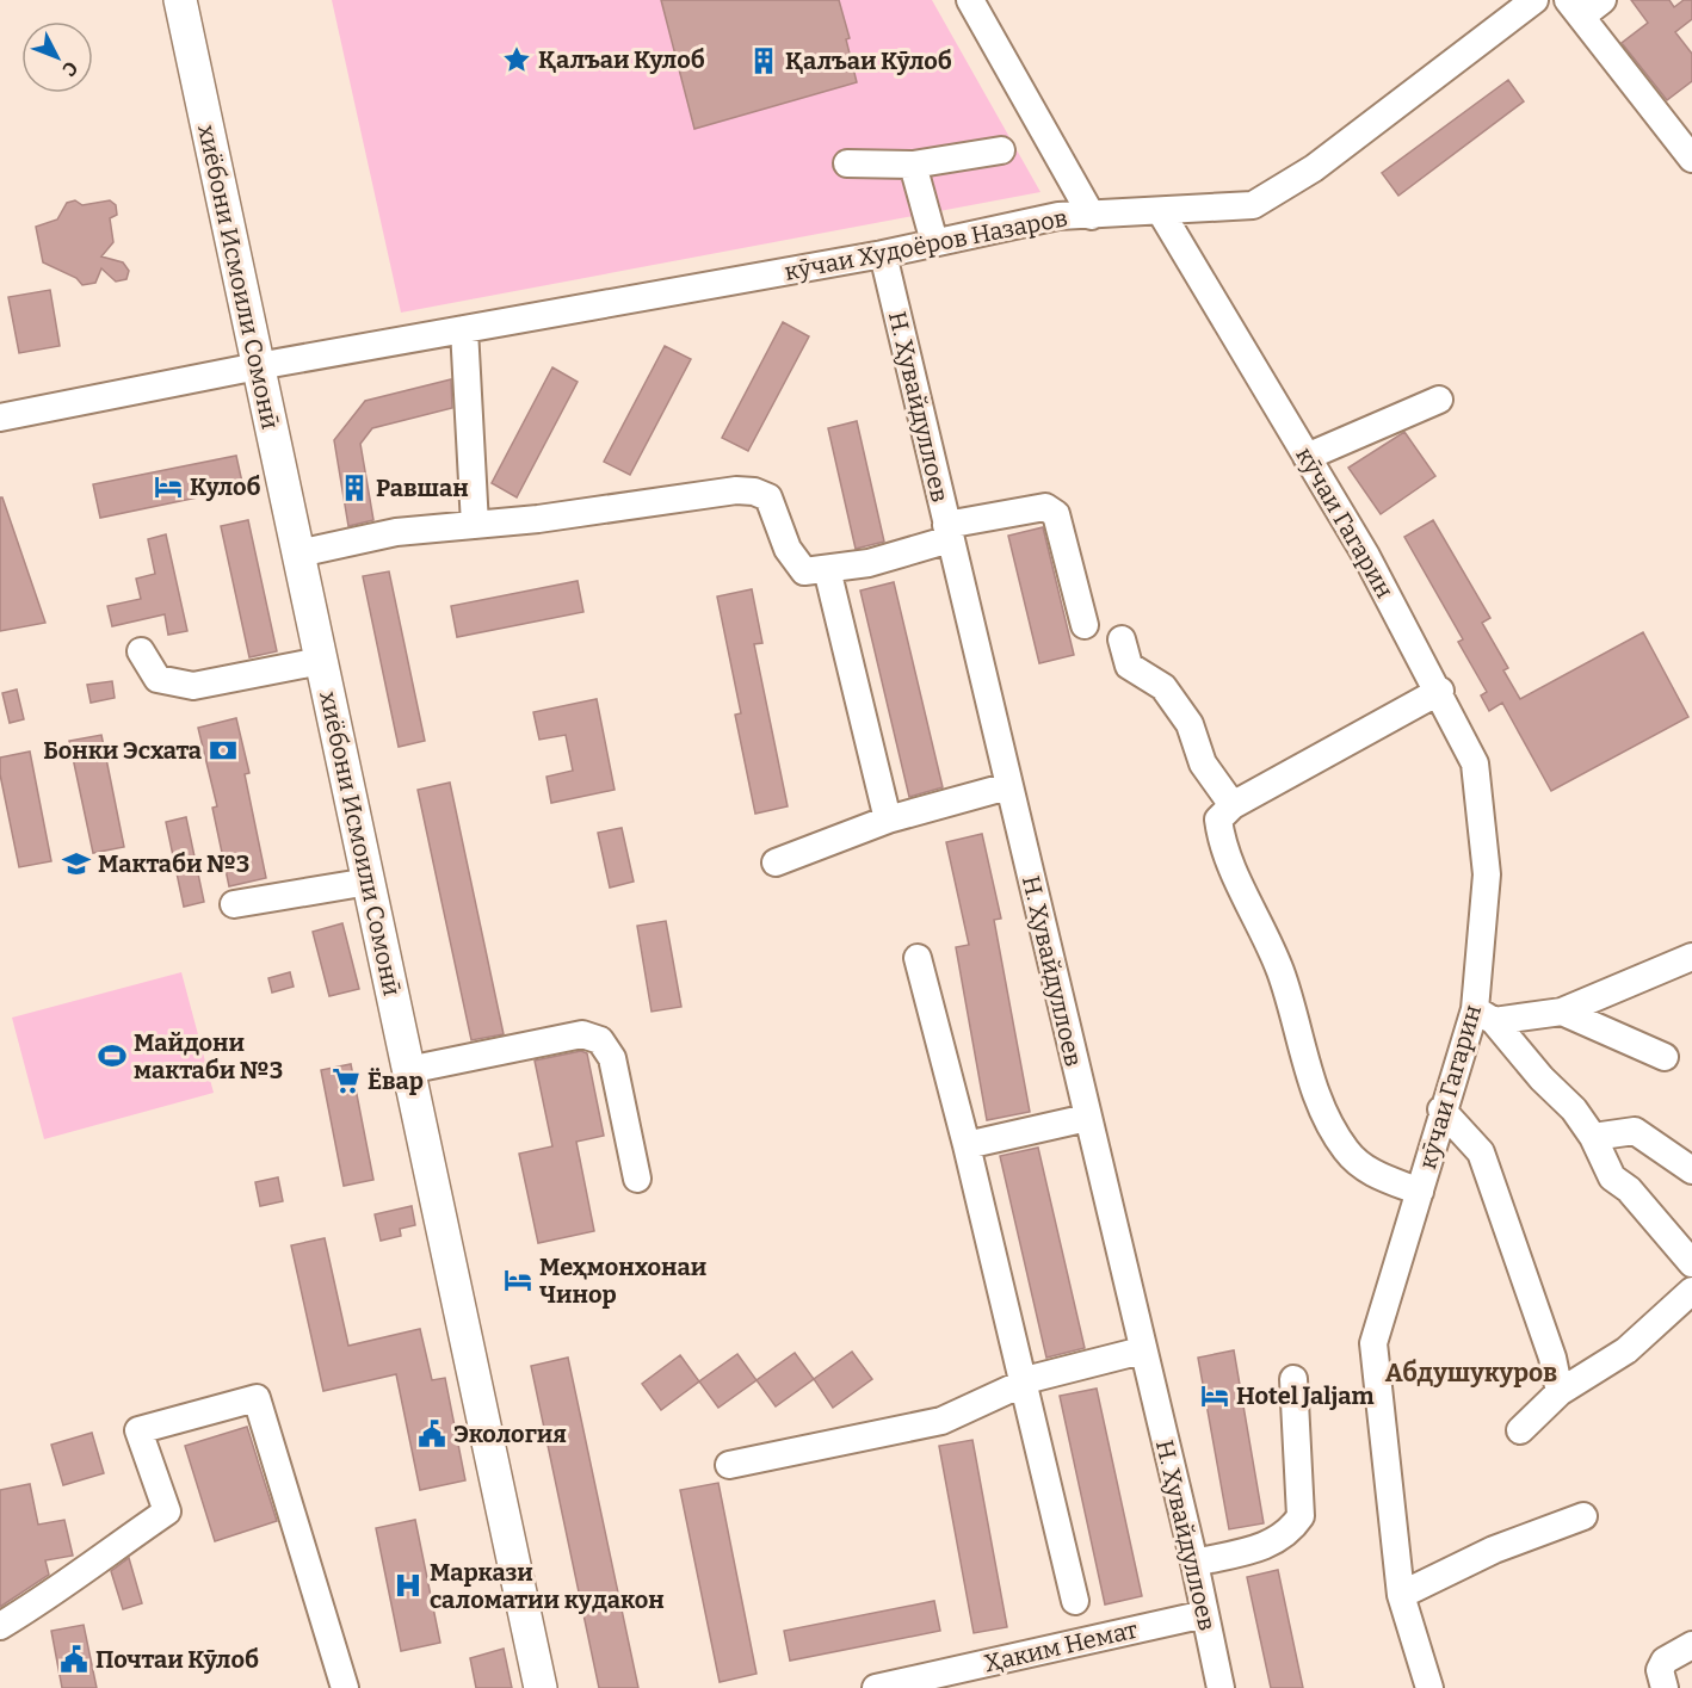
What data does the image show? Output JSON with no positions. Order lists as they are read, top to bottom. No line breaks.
{"streets":{"main road":["хиёбони Исмоили Сомонӣ"],"street":["кӯчаи Худоёров Назаров","Н. Ҳувайдуллоев","кӯчаи Гагарин","Ҳаким Немат"]},"crossings":[["кӯчаи Худоёров Назаров","хиёбони Исмоили Сомонӣ"],["кӯчаи Худоёров Назаров","Н. Ҳувайдуллоев"],["кӯчаи Худоёров Назаров","кӯчаи Гагарин"],["Н. Ҳувайдуллоев","Ҳаким Немат"]],"districts":["Абдушукуров"],"places":{"place":["Қалъаи Кулоб"],"building":["Қалъаи Кӯлоб","Равшан"],"hotel":["Кулоб","Меҳмонхонаи Чинор","Hotel Jaljam"],"bank":["Бонки Эсхата"],"school or university":["Мактаби №3"],"sports":["Майдони мактаби №3"],"supermarket":["Ёвар"],"public building":["Экология","Почтаи Кӯлоб"],"hospital":["Маркази саломатии кудакон"]},"north":"bottom right"}
